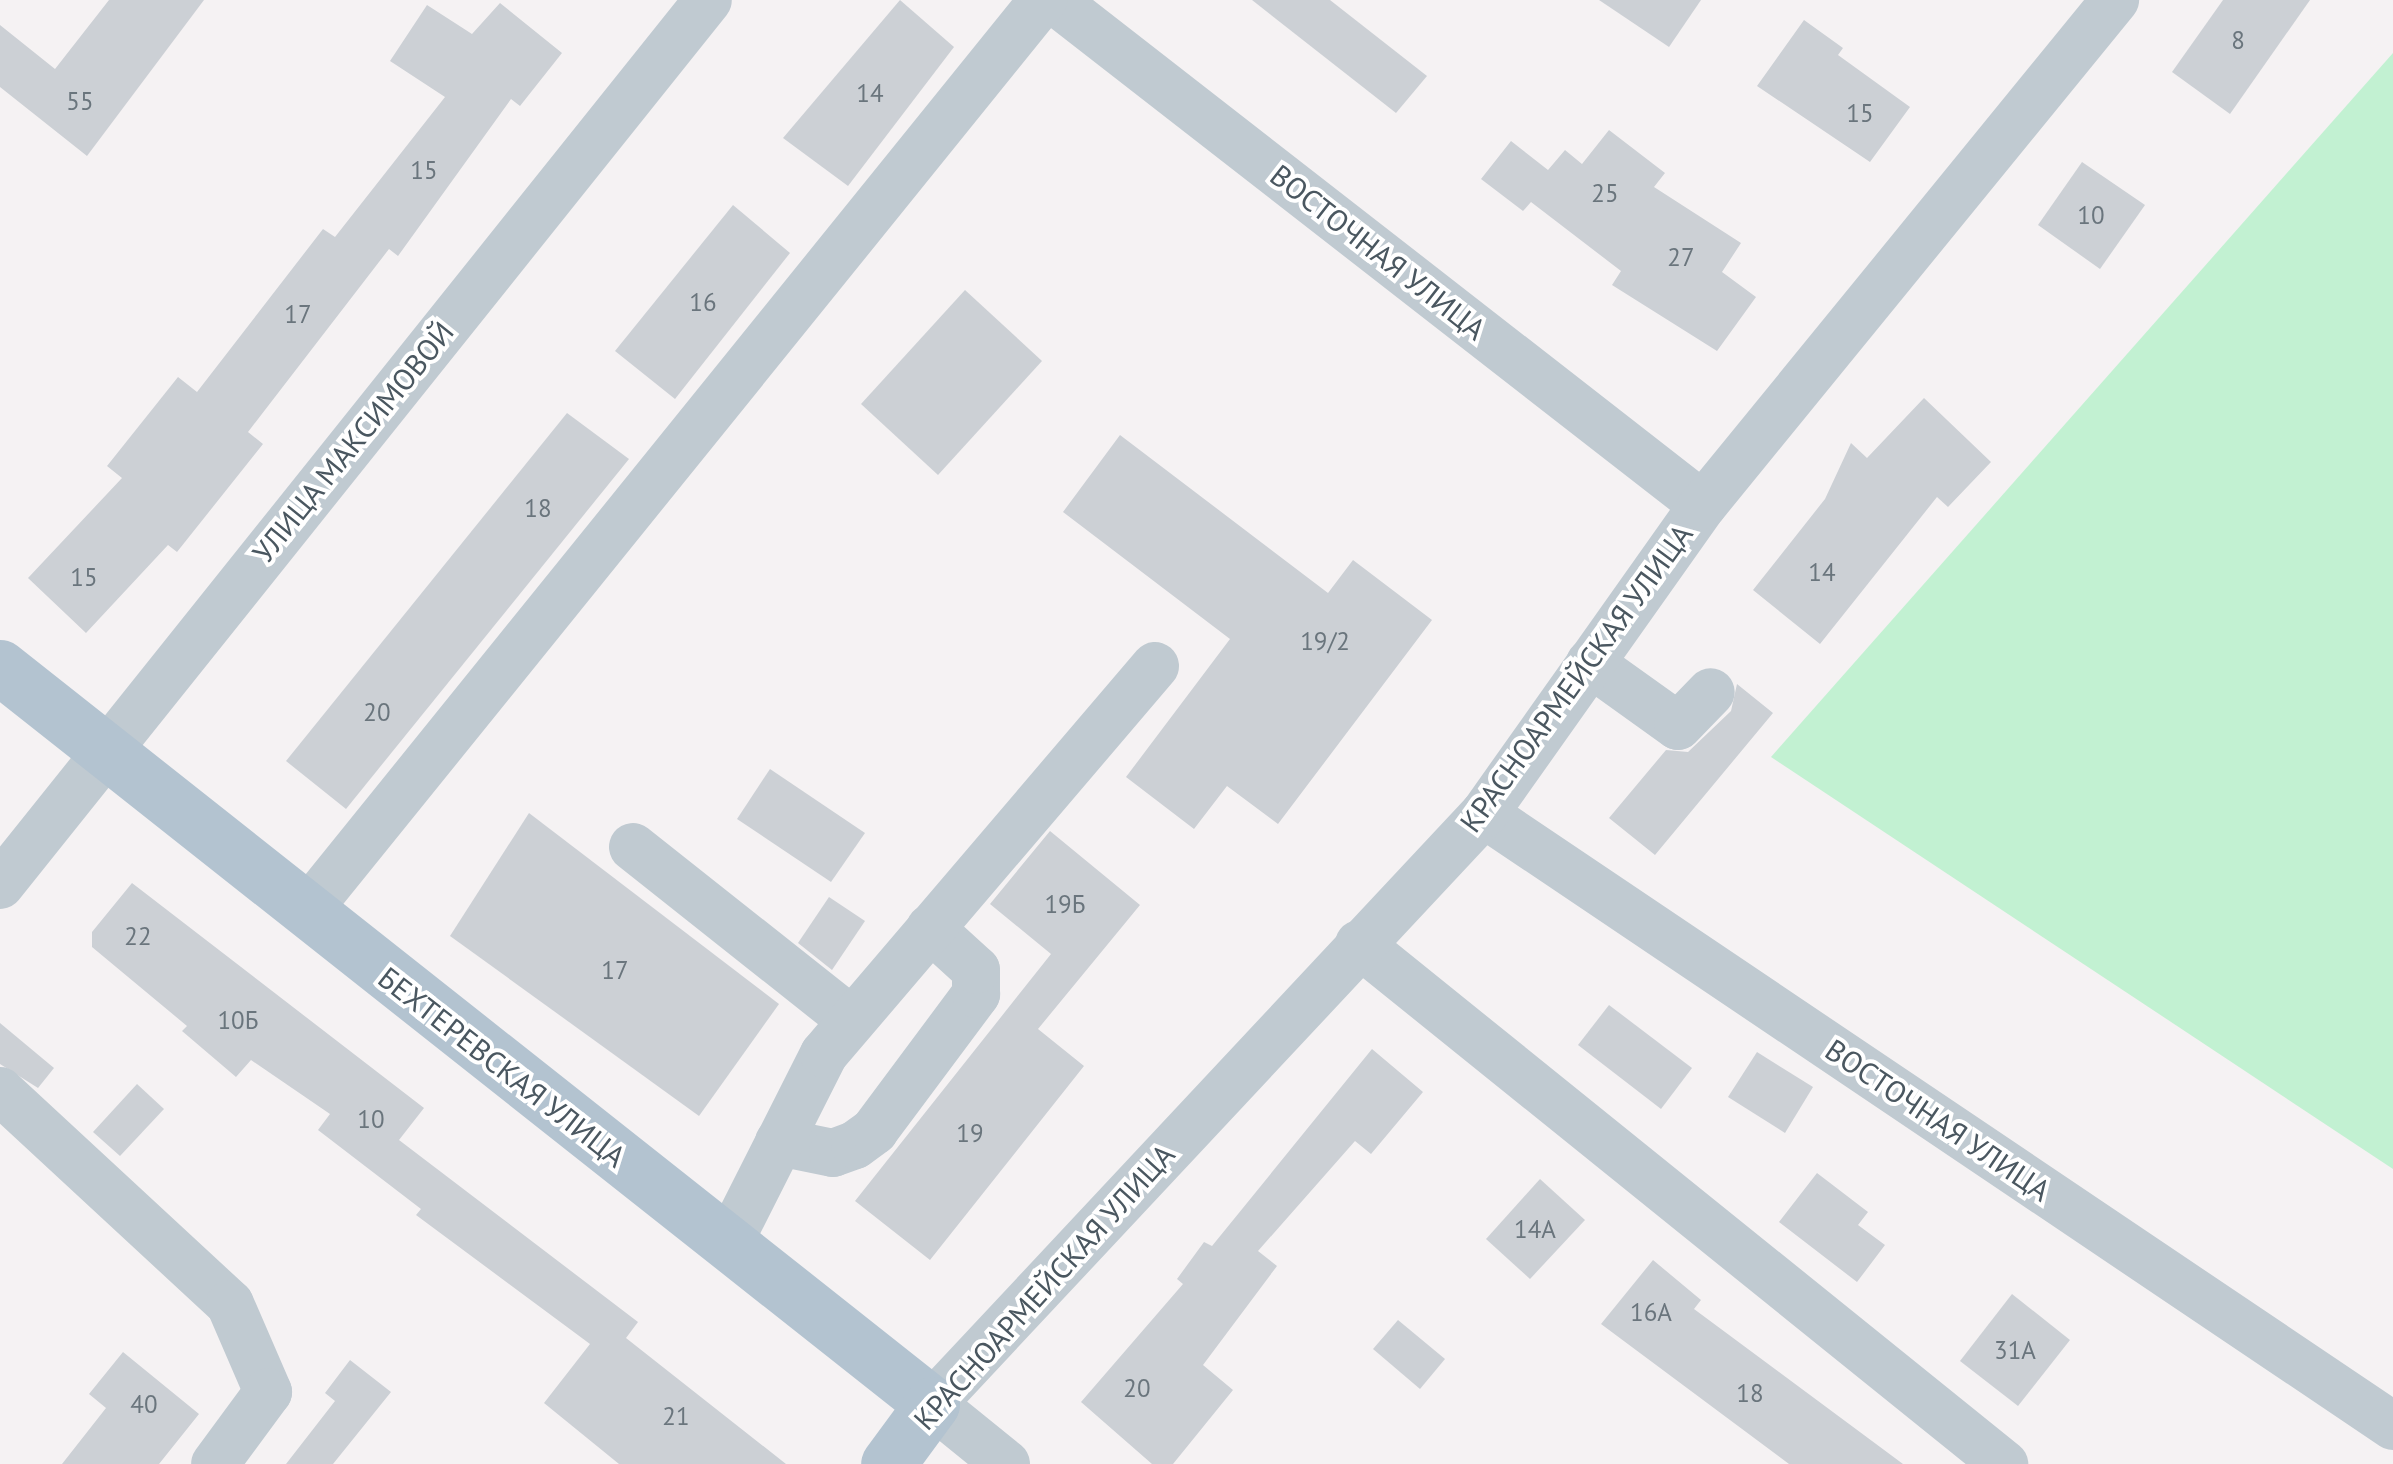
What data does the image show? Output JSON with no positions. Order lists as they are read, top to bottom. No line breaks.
{"streets":{"main road":["КРАСНОАРМЕЙСКАЯ УЛИЦА","БЕХТЕРЕВСКАЯ УЛИЦА"],"street":["ВОСТОЧНАЯ УЛИЦА","УЛИЦА МАКСИМОВОЙ"]},"crossings":[["ВОСТОЧНАЯ УЛИЦА","КРАСНОАРМЕЙСКАЯ УЛИЦА"],["УЛИЦА МАКСИМОВОЙ","БЕХТЕРЕВСКАЯ УЛИЦА"],["КРАСНОАРМЕЙСКАЯ УЛИЦА","БЕХТЕРЕВСКАЯ УЛИЦА"]],"house_numbers":["8","14","55","15","15","25","10","27","16","17","18","14","15","19/2","20","19Б","22","17","10Б","10","19","14А","16А","31А","20","18","40","21"]}
